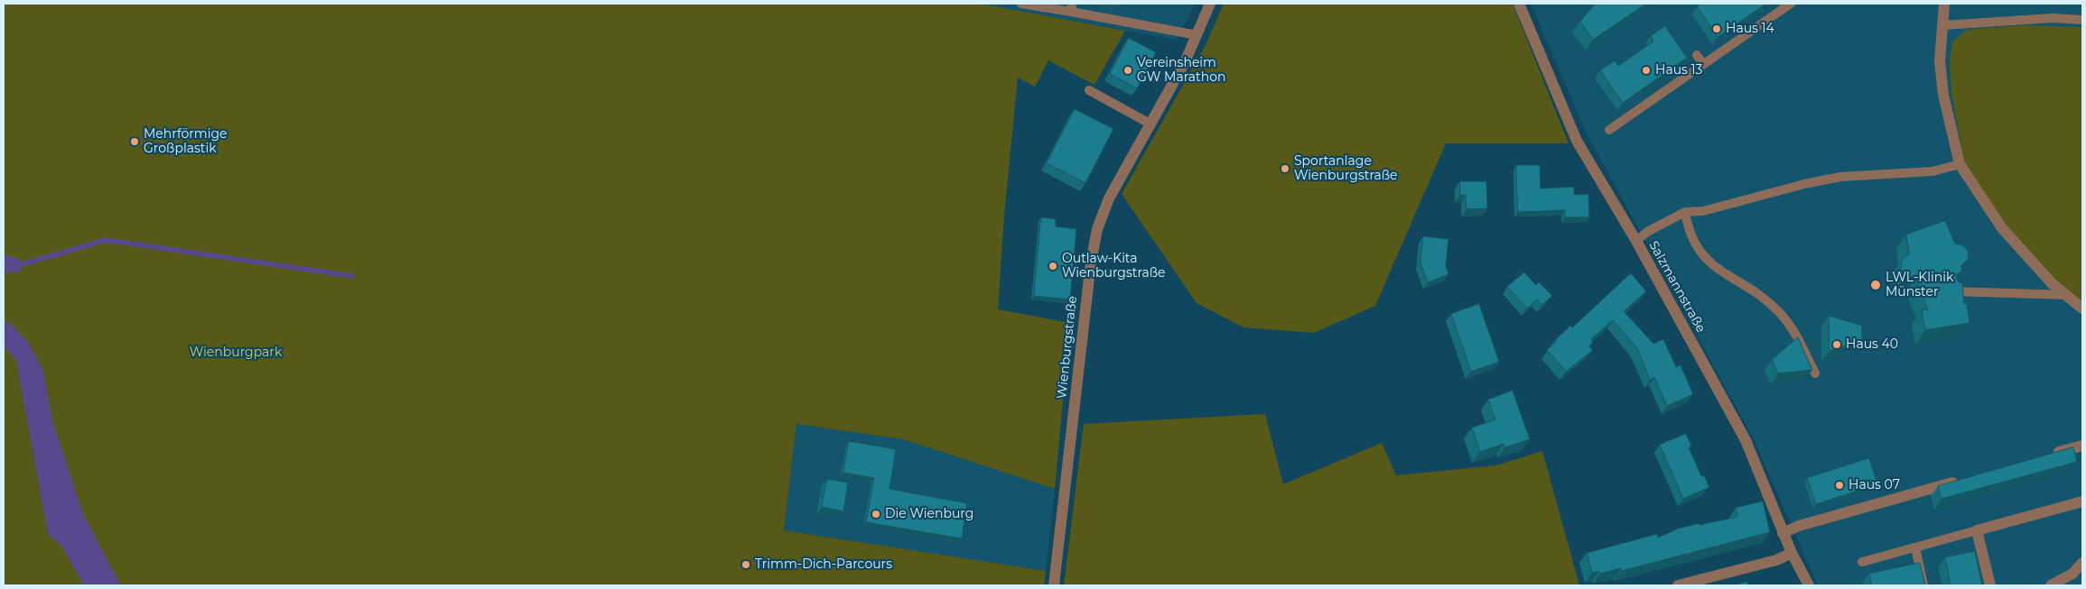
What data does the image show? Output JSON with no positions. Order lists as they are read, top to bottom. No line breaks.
{"streets":{"street":["Salzmannstraße","Wienburgstraße"]},"parks":["Wienburgpark"],"places":["Haus 14","Vereinsheim GW Marathon","Haus 13","Mehrförmige Großplastik","Sportanlage Wienburgstraße","Outlaw-Kita Wienburgstraße","LWL-Klinik Münster","Haus 40","Haus 07","Die Wienburg","Trimm-Dich-Parcours"]}
